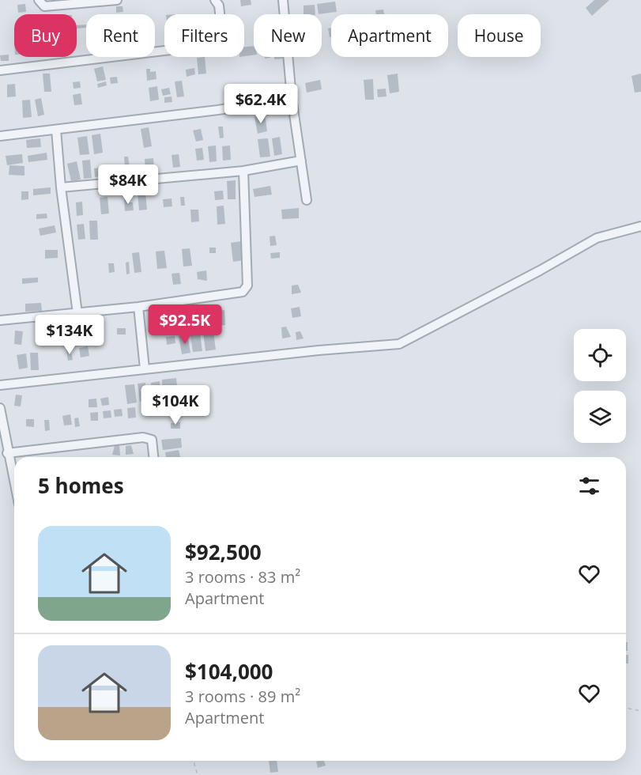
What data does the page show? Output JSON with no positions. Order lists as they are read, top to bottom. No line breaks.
{"page":{"chip":["Buy","Rent","Filters","New","Apartment","House"],"price":["$62.4K","$84K","$92.5K","$134K","$104K"],"heading":"5 homes","list":[{"name":"$92,500","note":"3 rooms · 83 m² · Apartment"},{"name":"$104,000","note":"3 rooms · 89 m² · Apartment"}]}}
